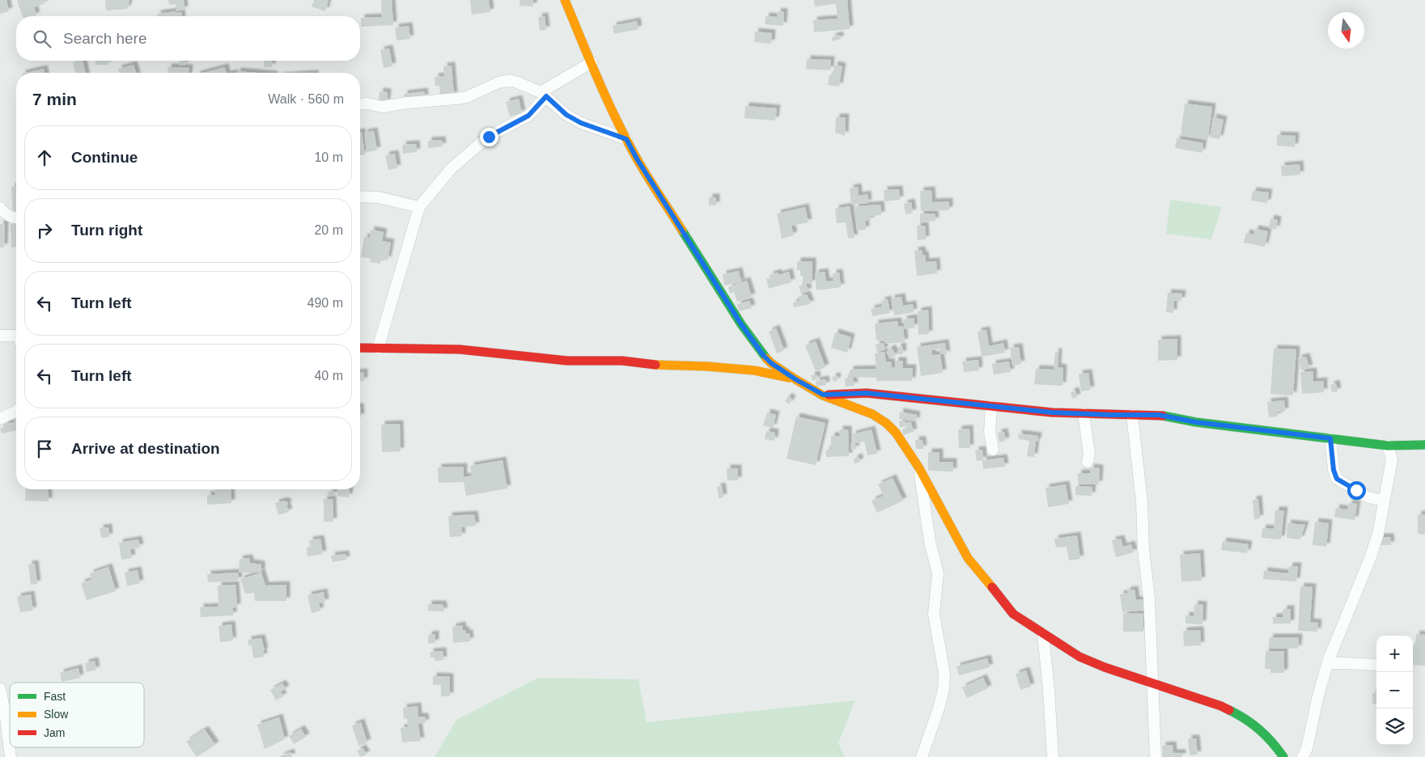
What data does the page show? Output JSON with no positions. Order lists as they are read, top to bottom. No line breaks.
{"legend":["Fast","Slow","Jam"],"north":"bottom","page":{"search":"Search here","heading":["7 min","Walk · 560 m"],"list":[["Continue","10 m"],["Turn right","20 m"],["Turn left","490 m"],["Turn left","40 m"],"Arrive at destination"],"map_buttons":["+","−"]}}
